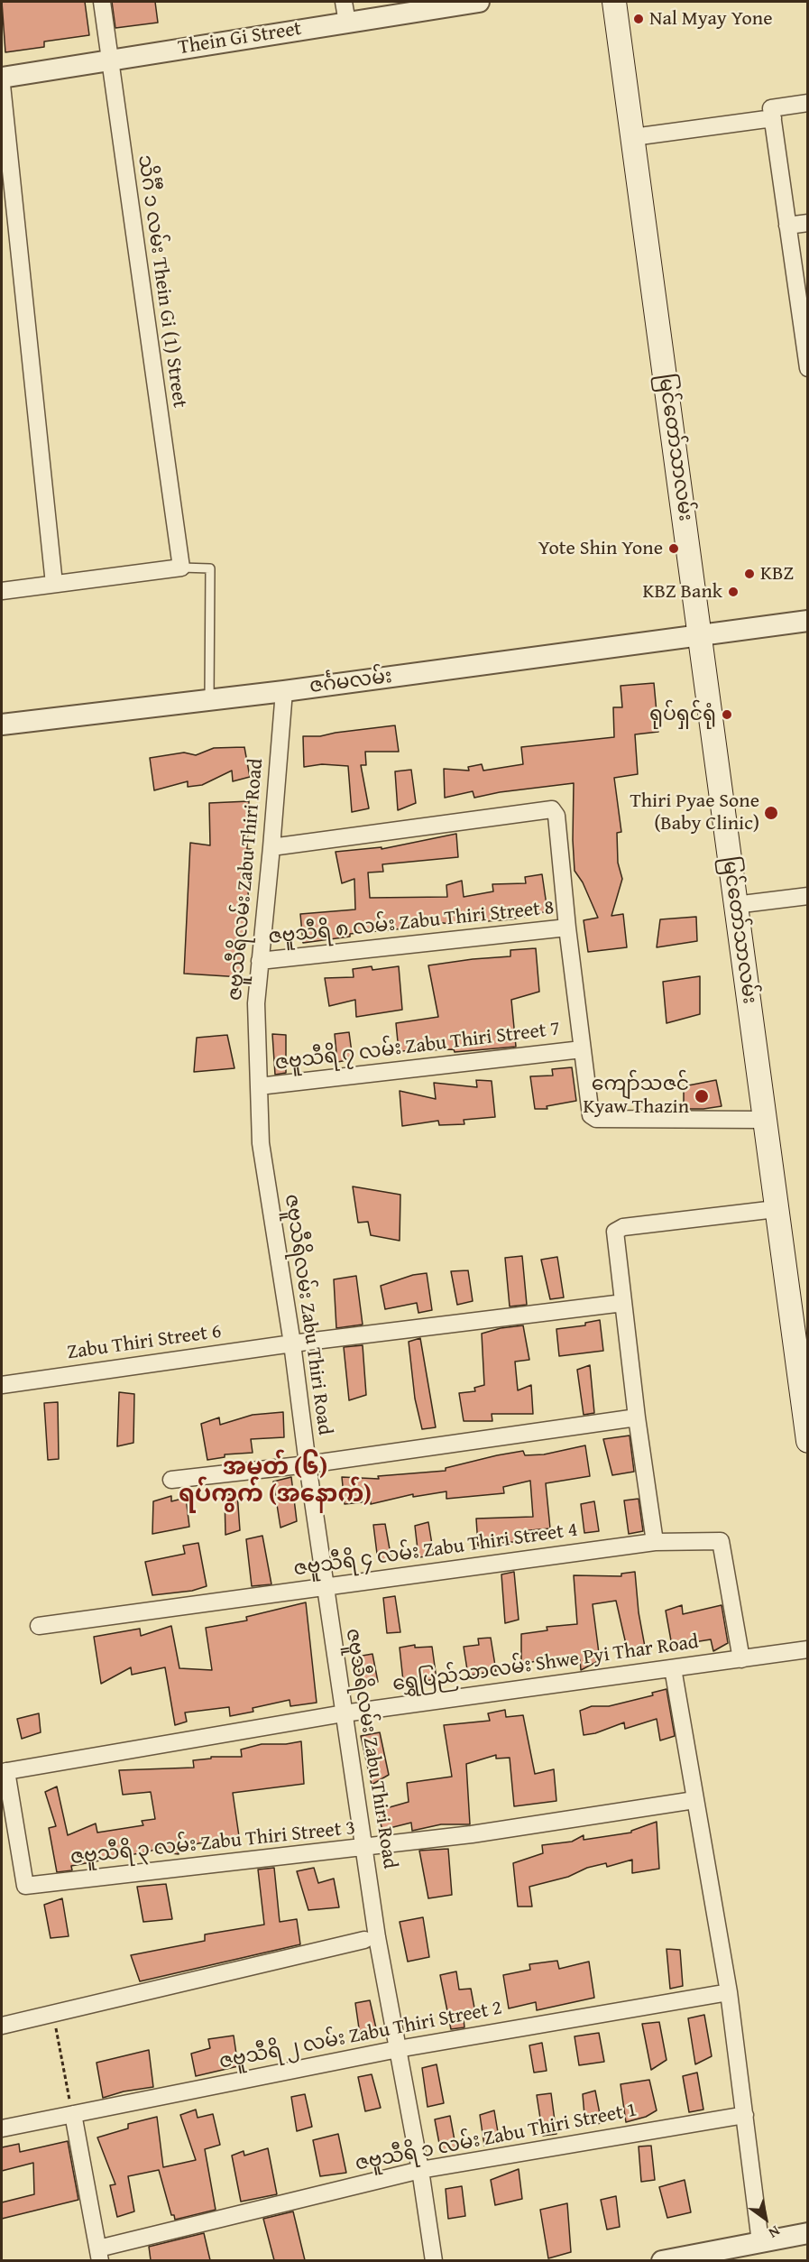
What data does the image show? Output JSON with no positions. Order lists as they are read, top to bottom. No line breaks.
{"streets":{"main road":["မြင်တော်သာလမ်း"],"street":["Thein Gi Street","သိင်္ဂီ ၁ လမ်း Thein Gi (1) Street","ဇင်္ဂမလမ်း","ဇဗူသီရိလမ်း Zabu Thiri Road","ဇဗူသီရိ ၈ လမ်း Zabu Thiri Street 8","ဇဗူသီရိ ၇ လမ်း Zabu Thiri Street 7","Zabu Thiri Street 6","ဇဗူသီရိ ၄ လမ်း Zabu Thiri Street 4","ရွှေပြည်သာလမ်း Shwe Pyi Thar Road","ဇဗူသီရိ ၃ လမ်း Zabu Thiri Street 3","ဇဗူသီရိ ၂ လမ်း Zabu Thiri Street 2","ဇဗူသီရိ ၁ လမ်း Zabu Thiri Street 1"]},"crossings":[["Thein Gi Street","သိင်္ဂီ ၁ လမ်း Thein Gi (1) Street"],["မြင်တော်သာလမ်း","ဇင်္ဂမလမ်း"],["ဇင်္ဂမလမ်း","ဇဗူသီရိလမ်း Zabu Thiri Road"],["ဇဗူသီရိလမ်း Zabu Thiri Road","ဇဗူသီရိ ၈ လမ်း Zabu Thiri Street 8"],["ဇဗူသီရိလမ်း Zabu Thiri Road","ဇဗူသီရိ ၇ လမ်း Zabu Thiri Street 7"],["ဇဗူသီရိလမ်း Zabu Thiri Road","Zabu Thiri Street 6"],["ဇဗူသီရိလမ်း Zabu Thiri Road","ဇဗူသီရိ ၄ လမ်း Zabu Thiri Street 4"],["ဇဗူသီရိလမ်း Zabu Thiri Road","ရွှေပြည်သာလမ်း Shwe Pyi Thar Road"],["ဇဗူသီရိလမ်း Zabu Thiri Road","ဇဗူသီရိ ၃ လမ်း Zabu Thiri Street 3"],["ဇဗူသီရိလမ်း Zabu Thiri Road","ဇဗူသီရိ ၂ လမ်း Zabu Thiri Street 2"],["ဇဗူသီရိလမ်း Zabu Thiri Road","ဇဗူသီရိ ၁ လမ်း Zabu Thiri Street 1"],["ဇဗူသီရိ ၄ လမ်း Zabu Thiri Street 4","ရွှေပြည်သာလမ်း Shwe Pyi Thar Road"],["ရွှေပြည်သာလမ်း Shwe Pyi Thar Road","ဇဗူသီရိ ၃ လမ်း Zabu Thiri Street 3"]],"districts":["အမှတ် (၆) ရပ်ကွက် (အနောက်)"],"places":["Nal Myay Yone","Yote Shin Yone","KBZ","KBZ Bank","ရုပ်ရှင်ရုံ","Thiri Pyae Sone (Baby Clinic)","ကျော်သဇင် Kyaw Thazin"],"north":"bottom right"}
